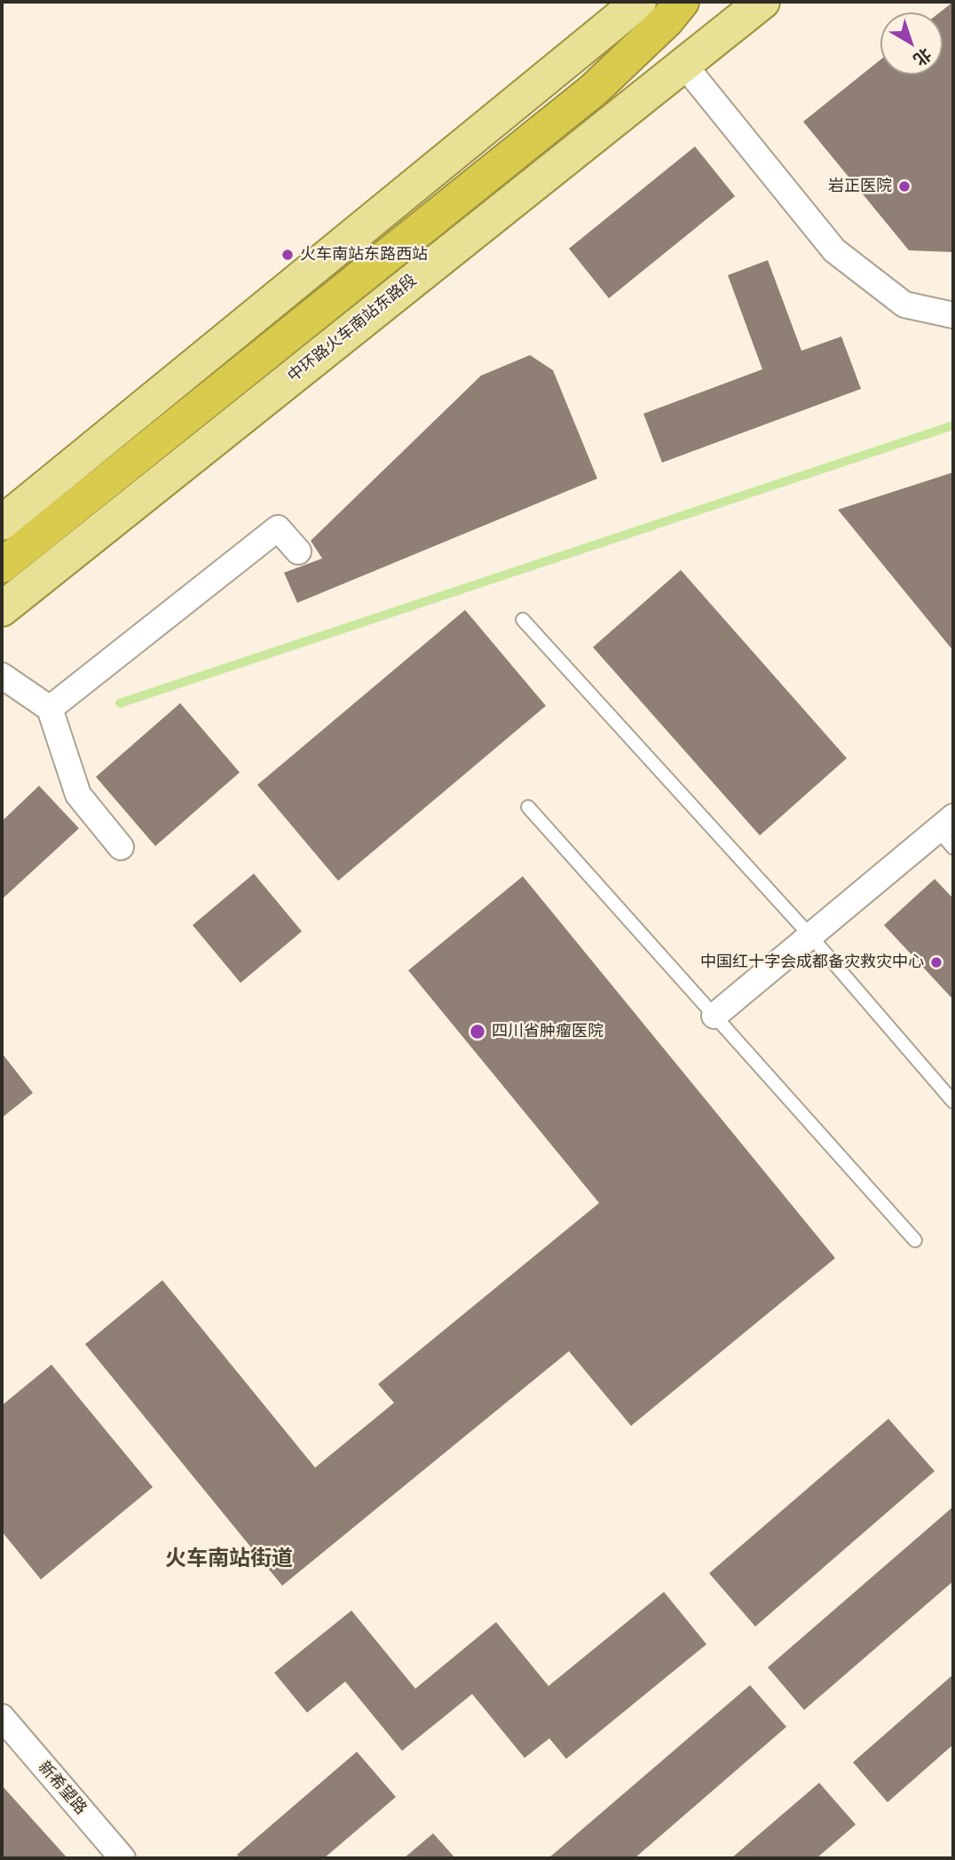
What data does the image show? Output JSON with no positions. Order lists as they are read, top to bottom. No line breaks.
{"streets":{"main road":["中环路火车南站东路段"],"street":["新希望路"]},"districts":["火车南站街道"],"places":["岩正医院","火车南站东路西站","中国红十字会成都备灾救灾中心","四川省肿瘤医院"],"north":"bottom right"}
